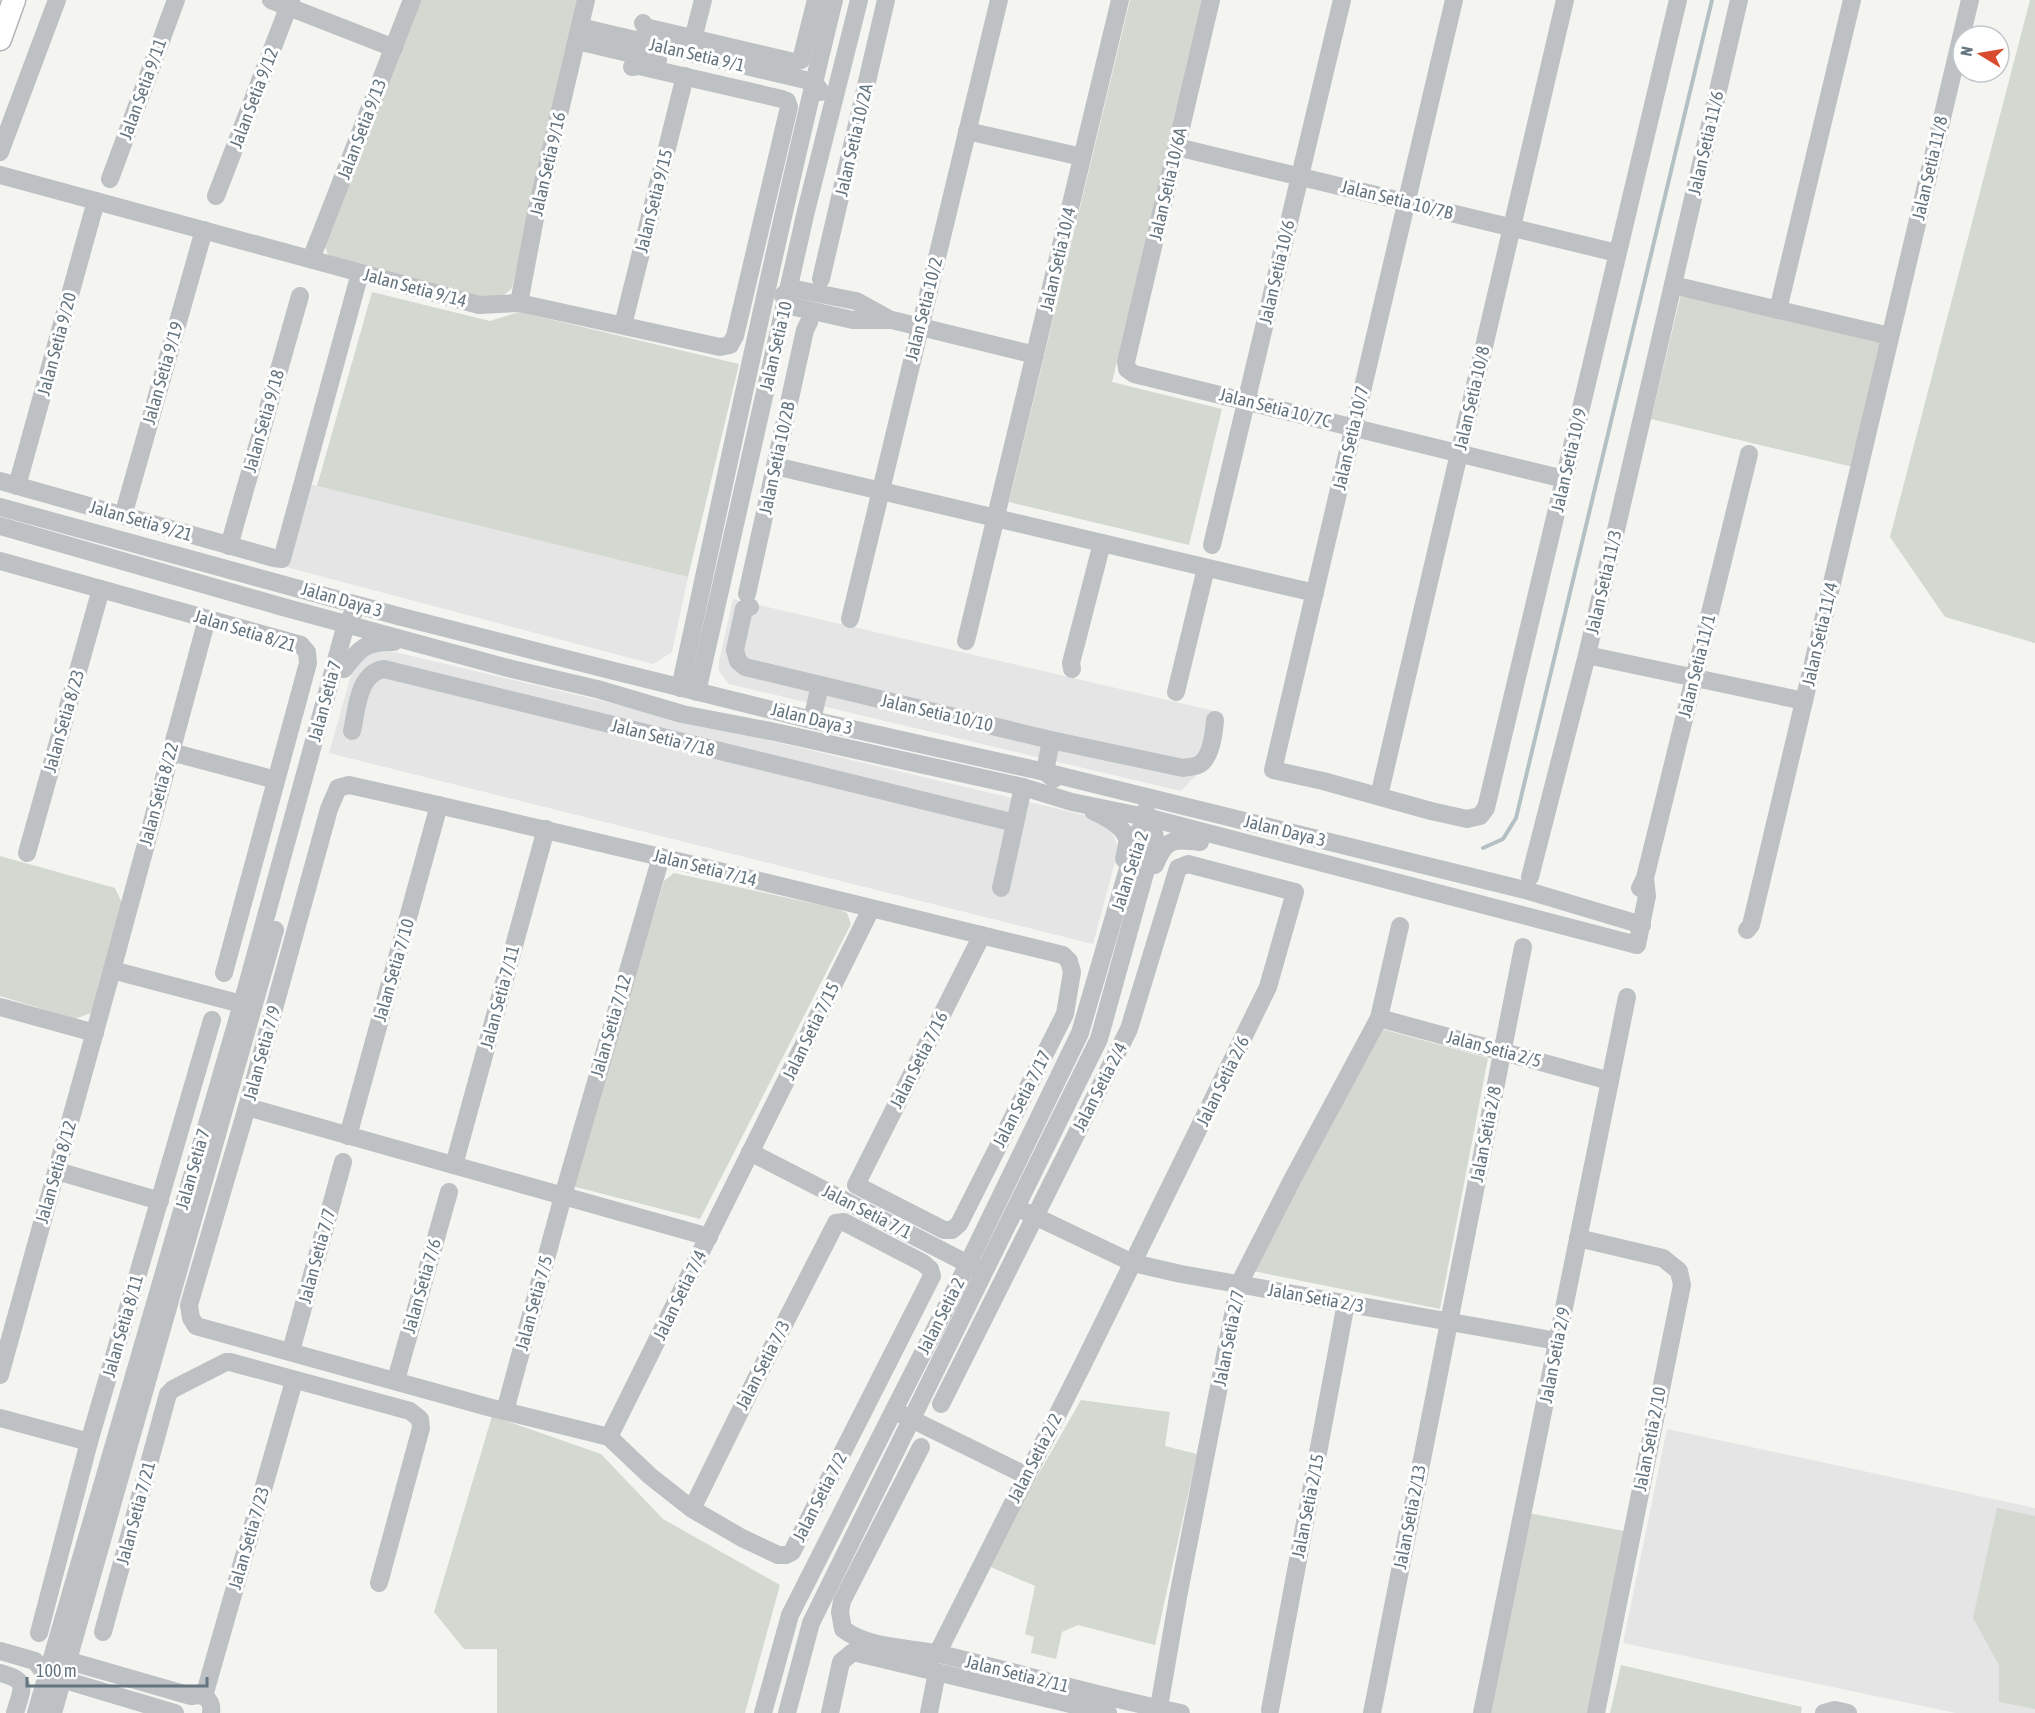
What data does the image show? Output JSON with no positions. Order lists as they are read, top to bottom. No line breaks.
{"streets":{"street":["Jalan Setia 9/1","Jalan Setia 9/11","Jalan Setia 9/12","Jalan Setia 9/13","Jalan Setia 10/2A","Jalan Setia 11/6","Jalan Setia 9/16","Jalan Setia 11/8","Jalan Setia 10/6A","Jalan Setia 10/7B","Jalan Setia 9/15","Jalan Setia 10/4","Jalan Setia 10/6","Jalan Setia 9/14","Jalan Setia 10/2","Jalan Setia 9/20","Jalan Setia 10","Jalan Setia 9/19","Jalan Setia 10/8","Jalan Setia 10/7C","Jalan Setia 9/18","Jalan Setia 10/7","Jalan Setia 10/2B","Jalan Setia 10/9","Jalan Setia 9/21","Jalan Setia 11/3","Jalan Daya 3","Jalan Setia 8/21","Jalan Setia 11/4","Jalan Setia 11/1","Jalan Setia 7","Jalan Setia 10/10","Jalan Setia 8/23","Jalan Setia 7/18","Jalan Setia 8/22","Jalan Setia 7/14","Jalan Setia 2","Jalan Setia 7/10","Jalan Setia 7/11","Jalan Setia 7/12","Jalan Setia 7/15","Jalan Setia 2/5","Jalan Setia 7/9","Jalan Setia 7/16","Jalan Setia 2/6","Jalan Setia 2/4","Jalan Setia 7/17","Jalan Setia 2/8","Jalan Setia 8/12","Jalan Setia 7/1","Jalan Setia 7/7","Jalan Setia 7/6","Jalan Setia 7/4","Jalan Setia 2/3","Jalan Setia 7/5","Jalan Setia 8/11","Jalan Setia 2/7","Jalan Setia 2/9","Jalan Setia 7/3","Jalan Setia 2/10","Jalan Setia 2/2","Jalan Setia 7/2","Jalan Setia 2/15","Jalan Setia 7/21","Jalan Setia 2/13","Jalan Setia 7/23","Jalan Setia 2/11"]},"crossings":[["Jalan Setia 9/1","Jalan Setia 9/16"],["Jalan Setia 9/1","Jalan Setia 10"],["Jalan Setia 9/13","Jalan Setia 9/14"],["Jalan Setia 11/6","Jalan Setia 11/3"],["Jalan Setia 9/16","Jalan Setia 9/14"],["Jalan Setia 11/8","Jalan Setia 11/4"],["Jalan Setia 10/6A","Jalan Setia 10/7B"],["Jalan Setia 10/6A","Jalan Setia 10/7C"],["Jalan Setia 10/7B","Jalan Setia 10/6"],["Jalan Setia 10/7B","Jalan Setia 10/8"],["Jalan Setia 10/7B","Jalan Setia 10/7"],["Jalan Setia 10/7B","Jalan Setia 10/9"],["Jalan Setia 9/15","Jalan Setia 9/14"],["Jalan Setia 10/6","Jalan Setia 10/7C"],["Jalan Setia 9/14","Jalan Setia 9/20"],["Jalan Setia 9/14","Jalan Setia 9/19"],["Jalan Setia 9/14","Jalan Setia 9/21"],["Jalan Setia 9/20","Jalan Setia 9/21"],["Jalan Setia 10","Jalan Daya 3"],["Jalan Setia 9/19","Jalan Setia 9/21"],["Jalan Setia 10/8","Jalan Setia 10/7C"],["Jalan Setia 10/8","Jalan Setia 10/7"],["Jalan Setia 10/8","Jalan Setia 10/9"],["Jalan Setia 10/7C","Jalan Setia 10/7"],["Jalan Setia 10/7C","Jalan Setia 10/9"],["Jalan Setia 9/18","Jalan Setia 9/21"],["Jalan Setia 10/7","Jalan Setia 10/9"],["Jalan Setia 10/2B","Jalan Setia 10/10"],["Jalan Daya 3","Jalan Setia 11/1"],["Jalan Daya 3","Jalan Setia 7"],["Jalan Daya 3","Jalan Setia 2"],["Jalan Setia 8/21","Jalan Setia 8/23"],["Jalan Setia 8/21","Jalan Setia 8/22"],["Jalan Setia 8/22","Jalan Setia 8/12"],["Jalan Setia 7/14","Jalan Setia 7/10"],["Jalan Setia 7/14","Jalan Setia 7/11"],["Jalan Setia 7/14","Jalan Setia 7/12"],["Jalan Setia 7/14","Jalan Setia 7/15"],["Jalan Setia 7/14","Jalan Setia 7/9"],["Jalan Setia 7/14","Jalan Setia 7/16"],["Jalan Setia 7/14","Jalan Setia 7/17"],["Jalan Setia 2","Jalan Setia 7/1"],["Jalan Setia 2","Jalan Setia 2/3"],["Jalan Setia 7/12","Jalan Setia 7/5"],["Jalan Setia 7/15","Jalan Setia 7/1"],["Jalan Setia 7/15","Jalan Setia 7/4"],["Jalan Setia 2/5","Jalan Setia 2/8"],["Jalan Setia 2/5","Jalan Setia 2/7"],["Jalan Setia 2/5","Jalan Setia 2/9"],["Jalan Setia 7/9","Jalan Setia 7/7"],["Jalan Setia 7/16","Jalan Setia 7/17"],["Jalan Setia 2/6","Jalan Setia 2/4"],["Jalan Setia 2/6","Jalan Setia 2/3"],["Jalan Setia 2/6","Jalan Setia 2/2"],["Jalan Setia 2/4","Jalan Setia 2/3"],["Jalan Setia 2/8","Jalan Setia 2/3"],["Jalan Setia 2/8","Jalan Setia 2/13"],["Jalan Setia 7/1","Jalan Setia 7/4"],["Jalan Setia 7/4","Jalan Setia 7/2"],["Jalan Setia 2/3","Jalan Setia 2/7"],["Jalan Setia 2/3","Jalan Setia 2/9"],["Jalan Setia 2/3","Jalan Setia 2/2"],["Jalan Setia 2/3","Jalan Setia 2/15"],["Jalan Setia 2/3","Jalan Setia 2/13"],["Jalan Setia 2/7","Jalan Setia 2/11"],["Jalan Setia 2/9","Jalan Setia 2/10"],["Jalan Setia 7/3","Jalan Setia 7/2"],["Jalan Setia 2/2","Jalan Setia 2/11"],["Jalan Setia 7/21","Jalan Setia 7/23"]],"scale_bar":"100 m","north":"left"}
